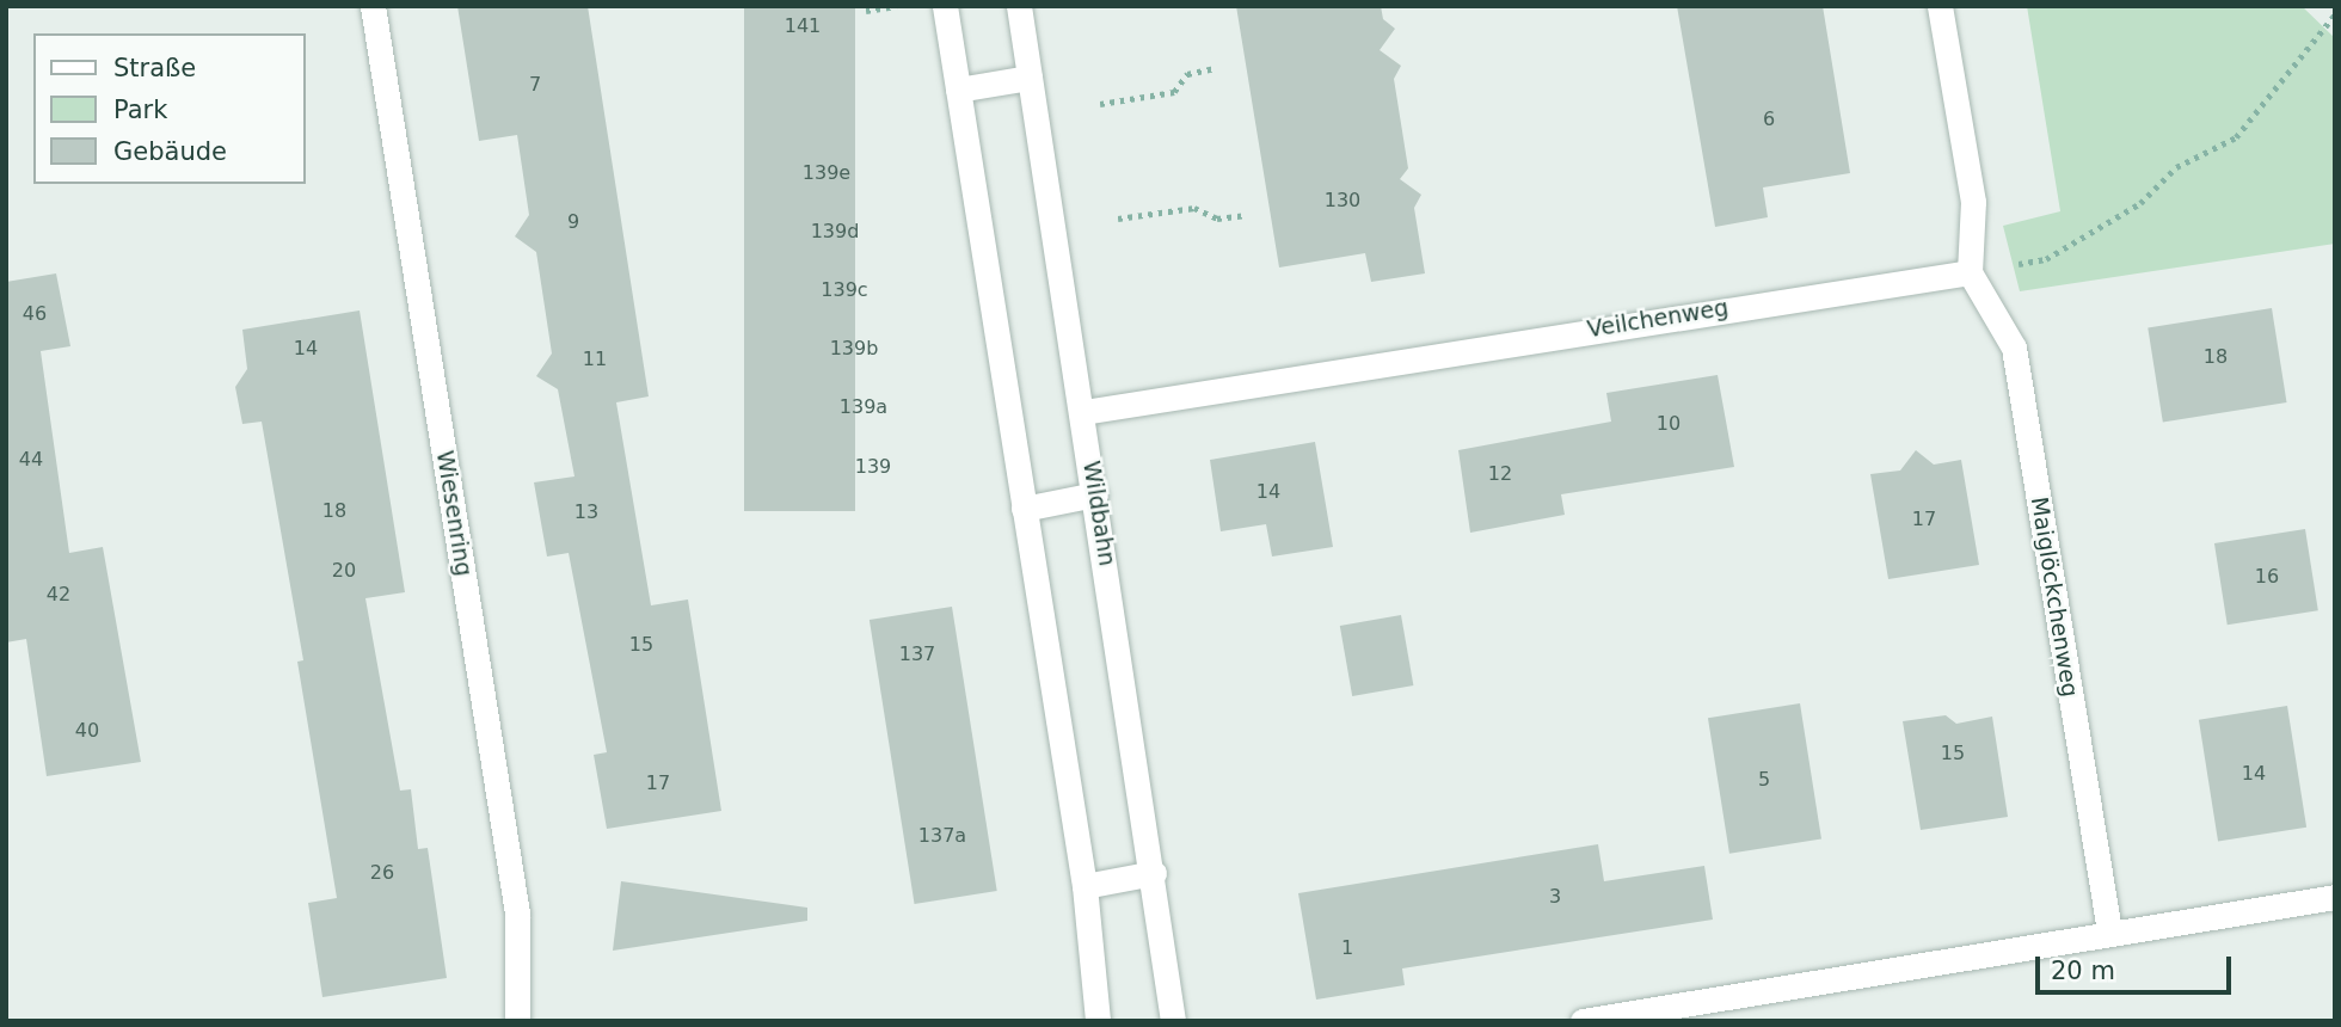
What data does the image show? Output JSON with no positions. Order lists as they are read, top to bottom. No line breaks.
{"streets":{"street":["Veilchenweg","Wiesenring","Wildbahn","Maiglöckchenweg"]},"crossings":[["Veilchenweg","Wildbahn"],["Veilchenweg","Maiglöckchenweg"]],"house_numbers":["141","7","6","139e","130","9","139d","139c","46","14","139b","18","11","139a","10","44","139","12","14","18","13","17","20","16","42","15","137","40","15","14","5","17","137a","26","3","1"],"legend":["Straße","Park","Gebäude"],"scale_bar":"20 m"}
